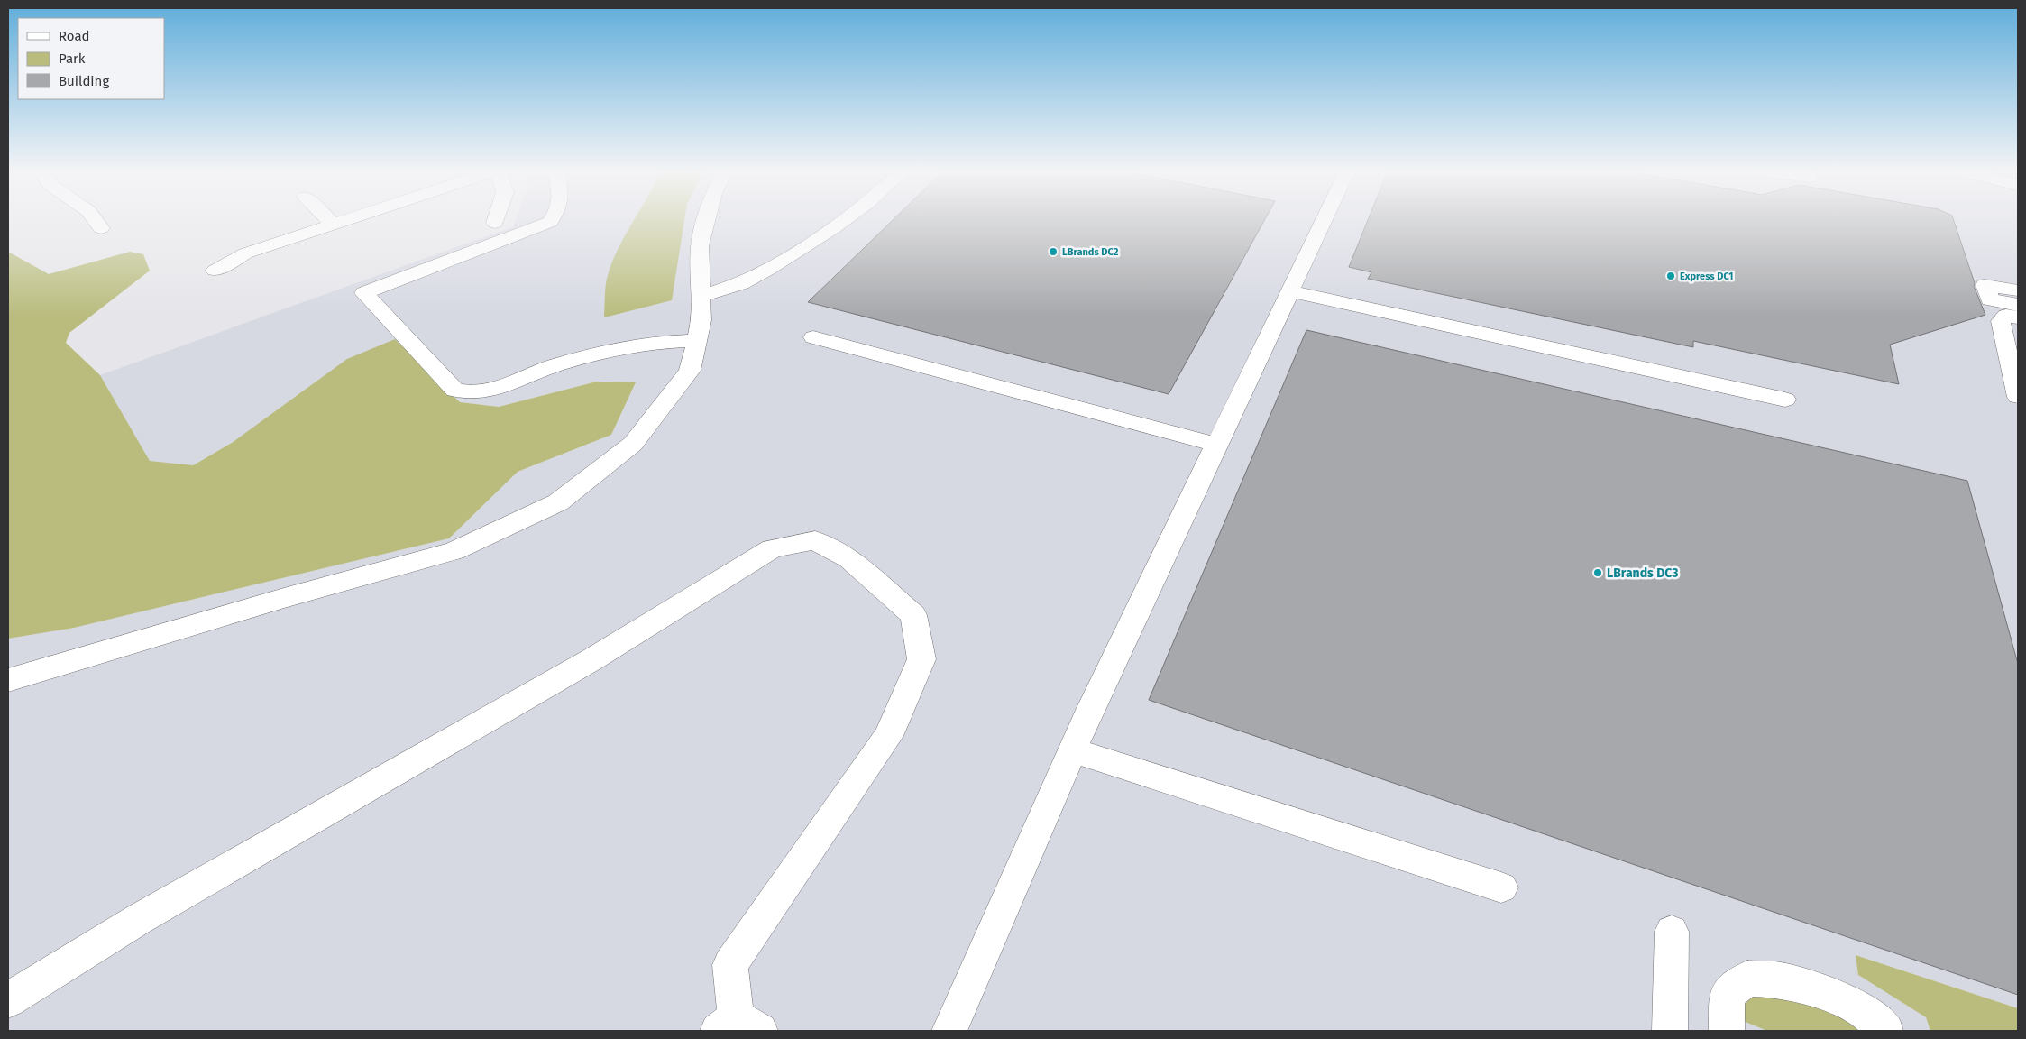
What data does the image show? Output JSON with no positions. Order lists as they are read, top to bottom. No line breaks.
{"places":["LBrands DC2","Express DC1","LBrands DC3"],"legend":["Road","Park","Building"]}
